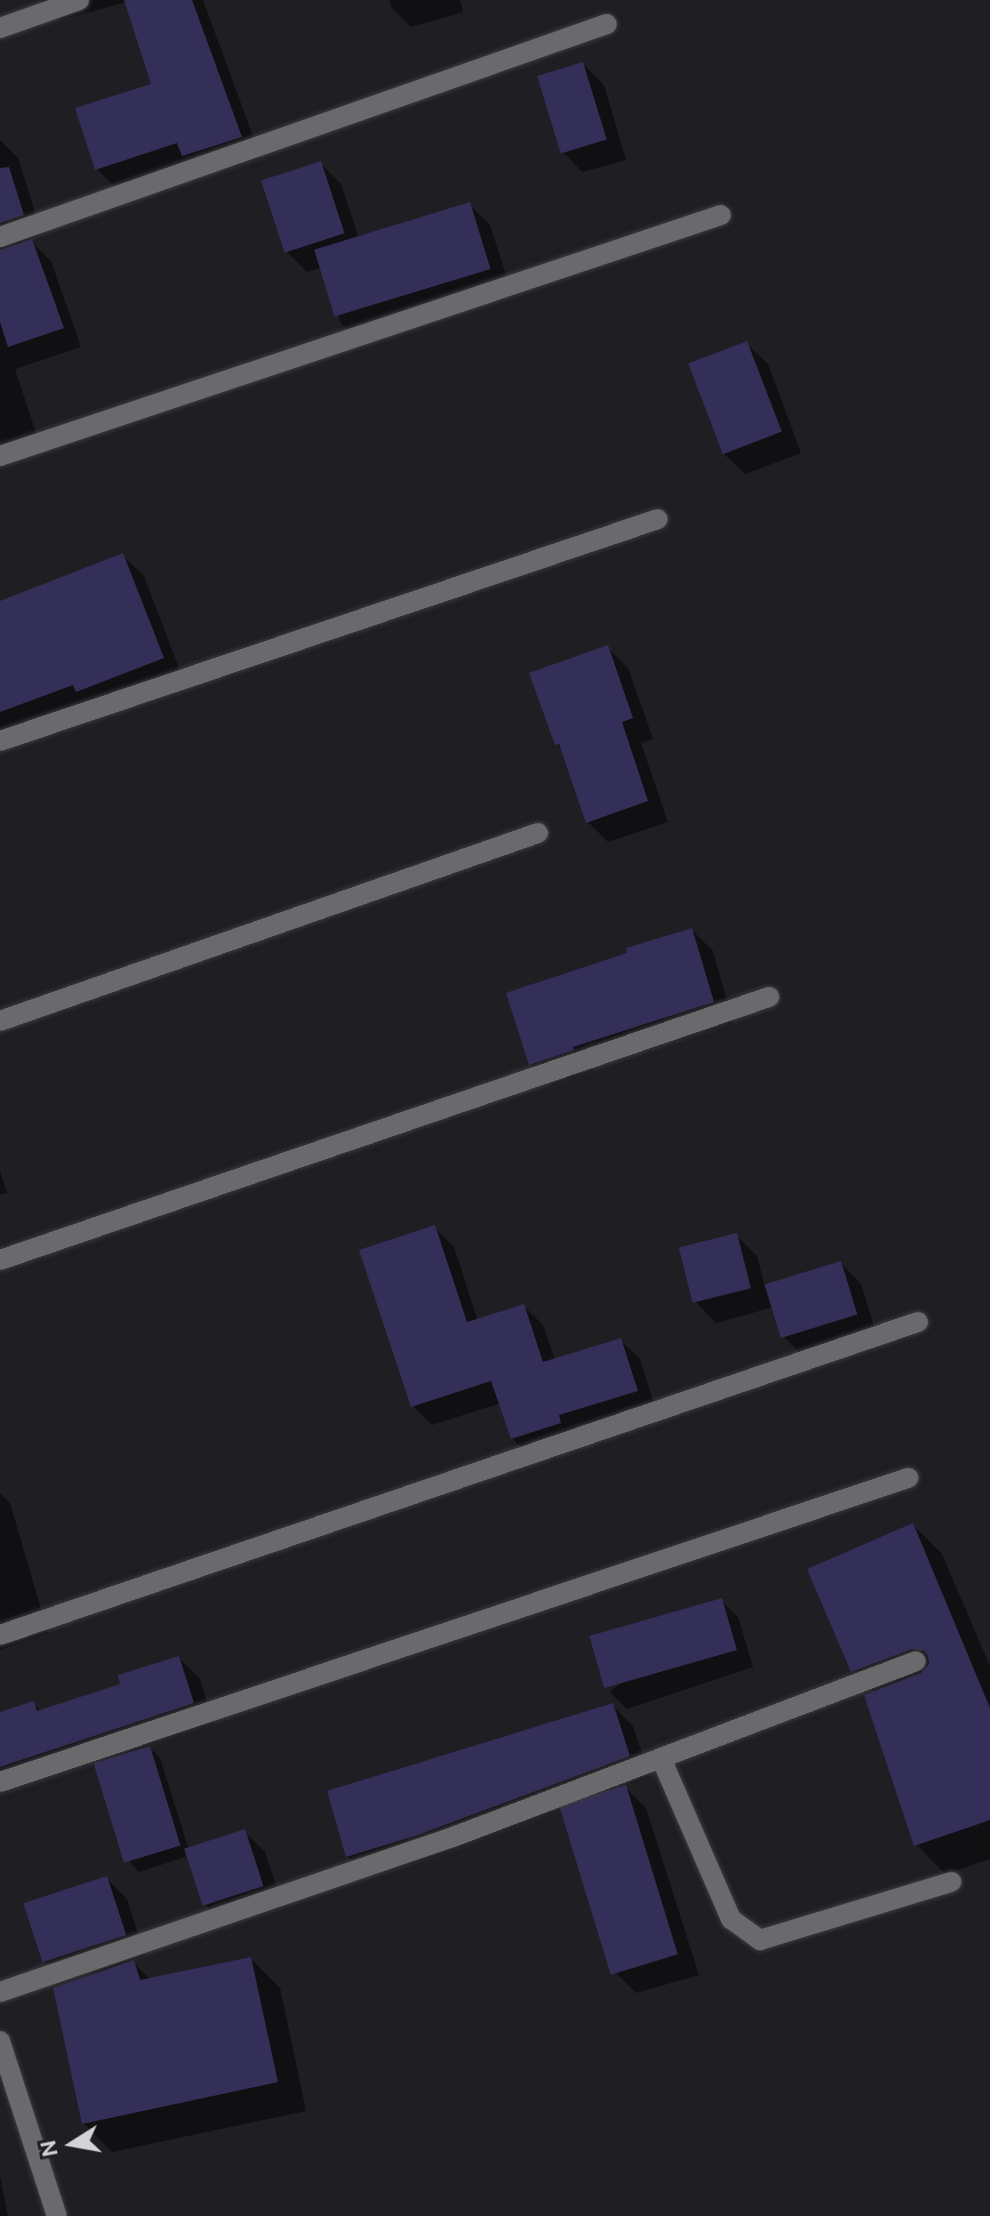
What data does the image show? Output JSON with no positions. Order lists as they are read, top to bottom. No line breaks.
{"north":"left"}
